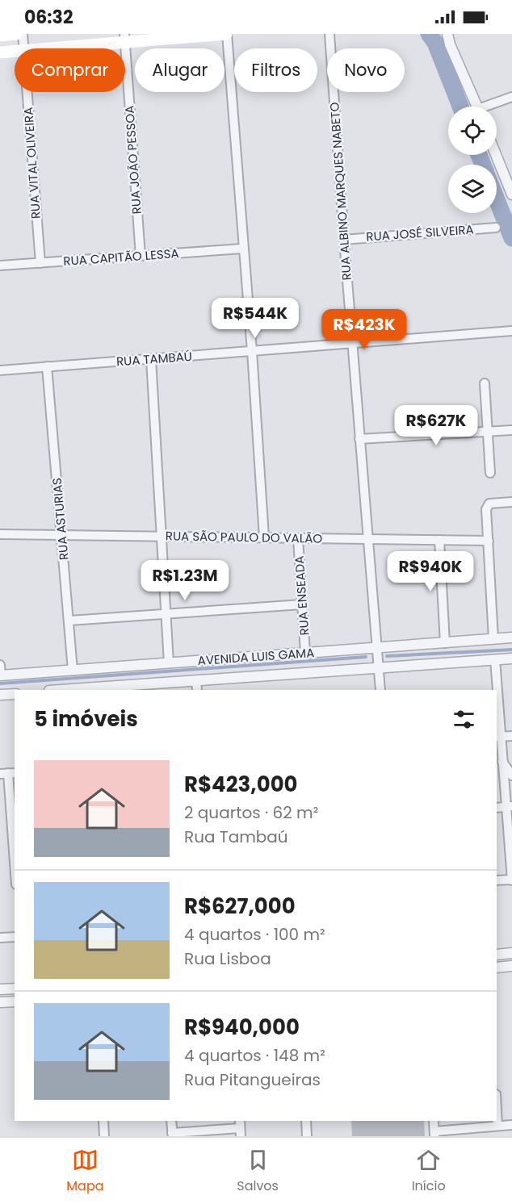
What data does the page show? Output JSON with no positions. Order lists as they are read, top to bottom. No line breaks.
{"streets":{"street":["RUA JOÃO PESSOA","RUA VITAL OLIVEIRA","RUA ALBINO MARQUES NABETO","RUA JOSÉ SILVEIRA","RUA CAPITÃO LESSA","RUA TAMBAÚ","RUA ASTURIAS","RUA SÃO PAULO DO VALÃO","RUA ENSEADA","AVENIDA LUIS GAMA"]},"crossings":[["RUA JOÃO PESSOA","RUA CAPITÃO LESSA"],["RUA VITAL OLIVEIRA","RUA CAPITÃO LESSA"],["RUA ALBINO MARQUES NABETO","RUA JOSÉ SILVEIRA"],["RUA ALBINO MARQUES NABETO","RUA TAMBAÚ"],["RUA ALBINO MARQUES NABETO","RUA SÃO PAULO DO VALÃO"],["RUA ALBINO MARQUES NABETO","AVENIDA LUIS GAMA"],["RUA TAMBAÚ","RUA ASTURIAS"],["RUA ASTURIAS","RUA SÃO PAULO DO VALÃO"],["RUA ASTURIAS","AVENIDA LUIS GAMA"],["RUA SÃO PAULO DO VALÃO","RUA ENSEADA"],["RUA ENSEADA","AVENIDA LUIS GAMA"]],"page":{"status":"06:32","chip":["Comprar","Alugar","Filtros","Novo"],"price":["R$544K","R$423K","R$627K","R$940K","R$1.23M"],"heading":"5 imóveis","list":[{"name":"R$423,000","note":"2 quartos · 62 m² · Rua Tambaú"},{"name":"R$627,000","note":"4 quartos · 100 m² · Rua Lisboa"},{"name":"R$940,000","note":"4 quartos · 148 m² · Rua Pitangueiras"}],"tabs":["Mapa","Salvos","Início"]}}
